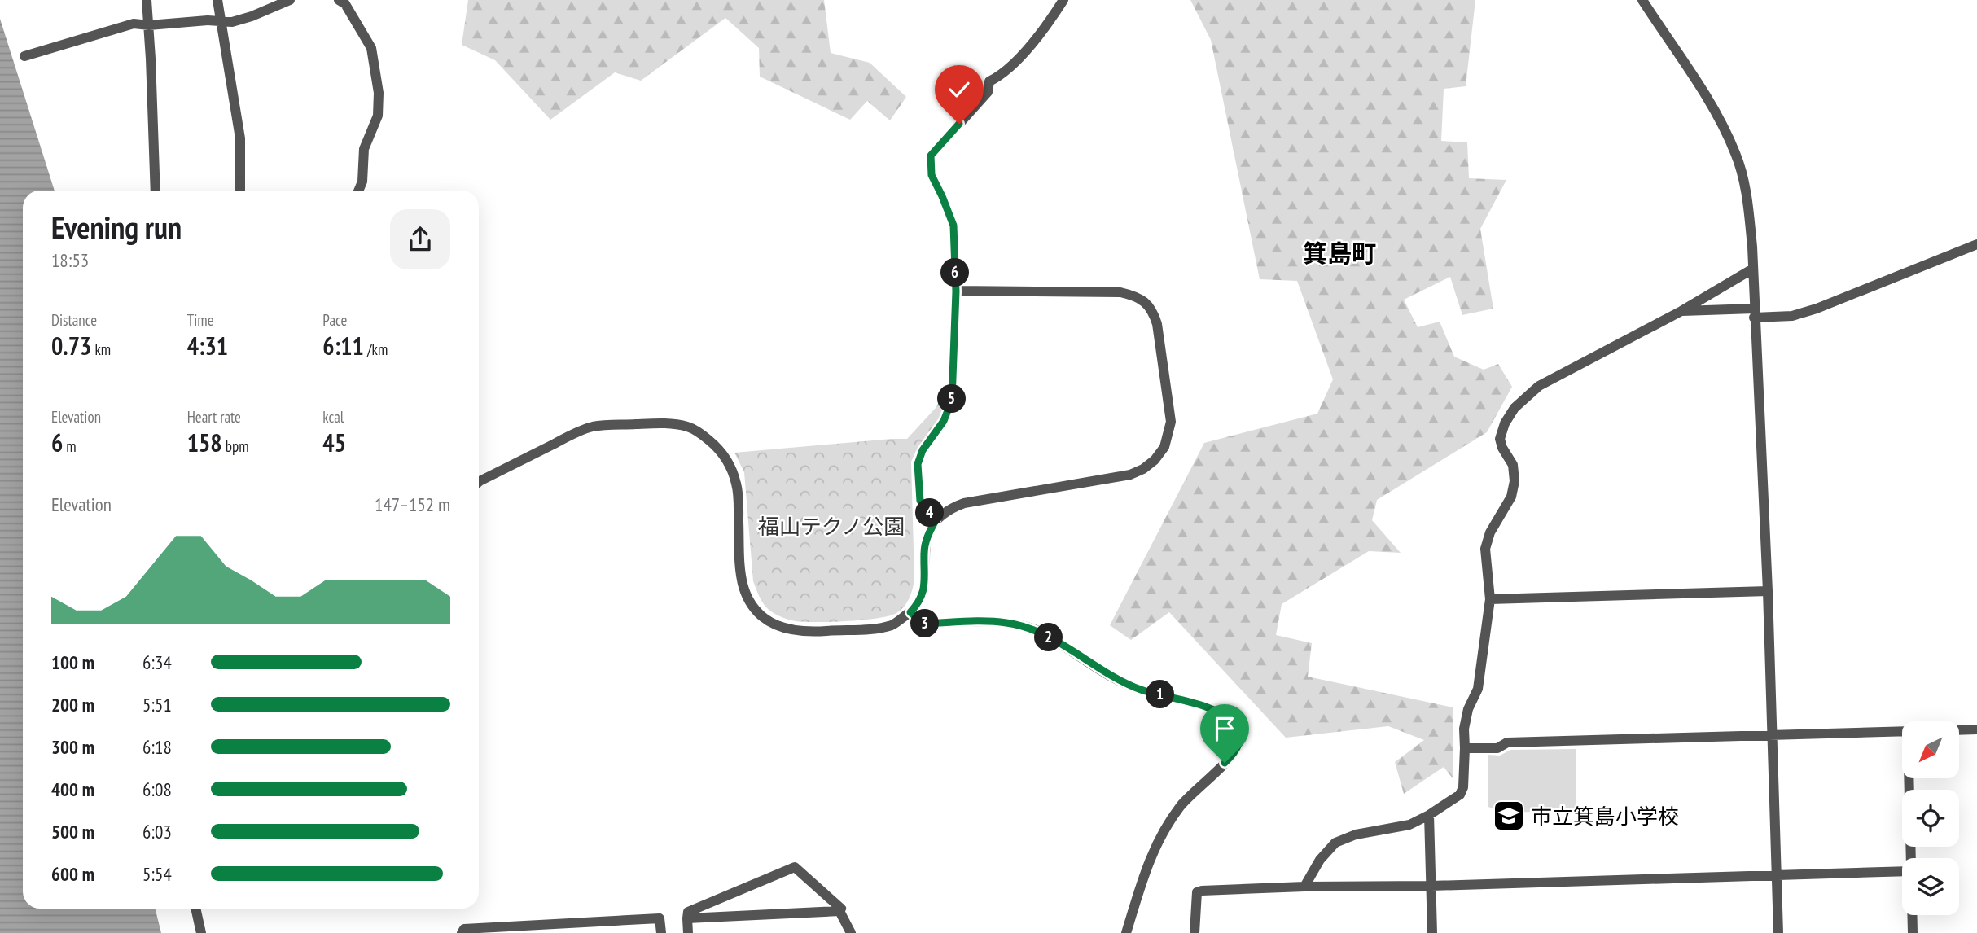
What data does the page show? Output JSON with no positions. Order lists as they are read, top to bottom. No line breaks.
{"districts":["箕島町"],"parks":["福山テクノ公園"],"places":{"school or university":["市立箕島小学校"]},"north":"bottom left","page":{"heading":["Evening run","18:53"],"pins":["6","5","4","3","2","1"],"stats":[["Distance","0.73 km"],["Time","4:31"],["Pace","6:11 /km"],["Elevation","6 m"],["Heart rate","158 bpm"],["kcal","45"]],"chart":["Elevation","147–152 m"],"list":[{"name":"100 m","note":"6:34"},{"name":"200 m","note":"5:51"},{"name":"300 m","note":"6:18"},{"name":"400 m","note":"6:08"},{"name":"500 m","note":"6:03"},{"name":"600 m","note":"5:54"}]}}
